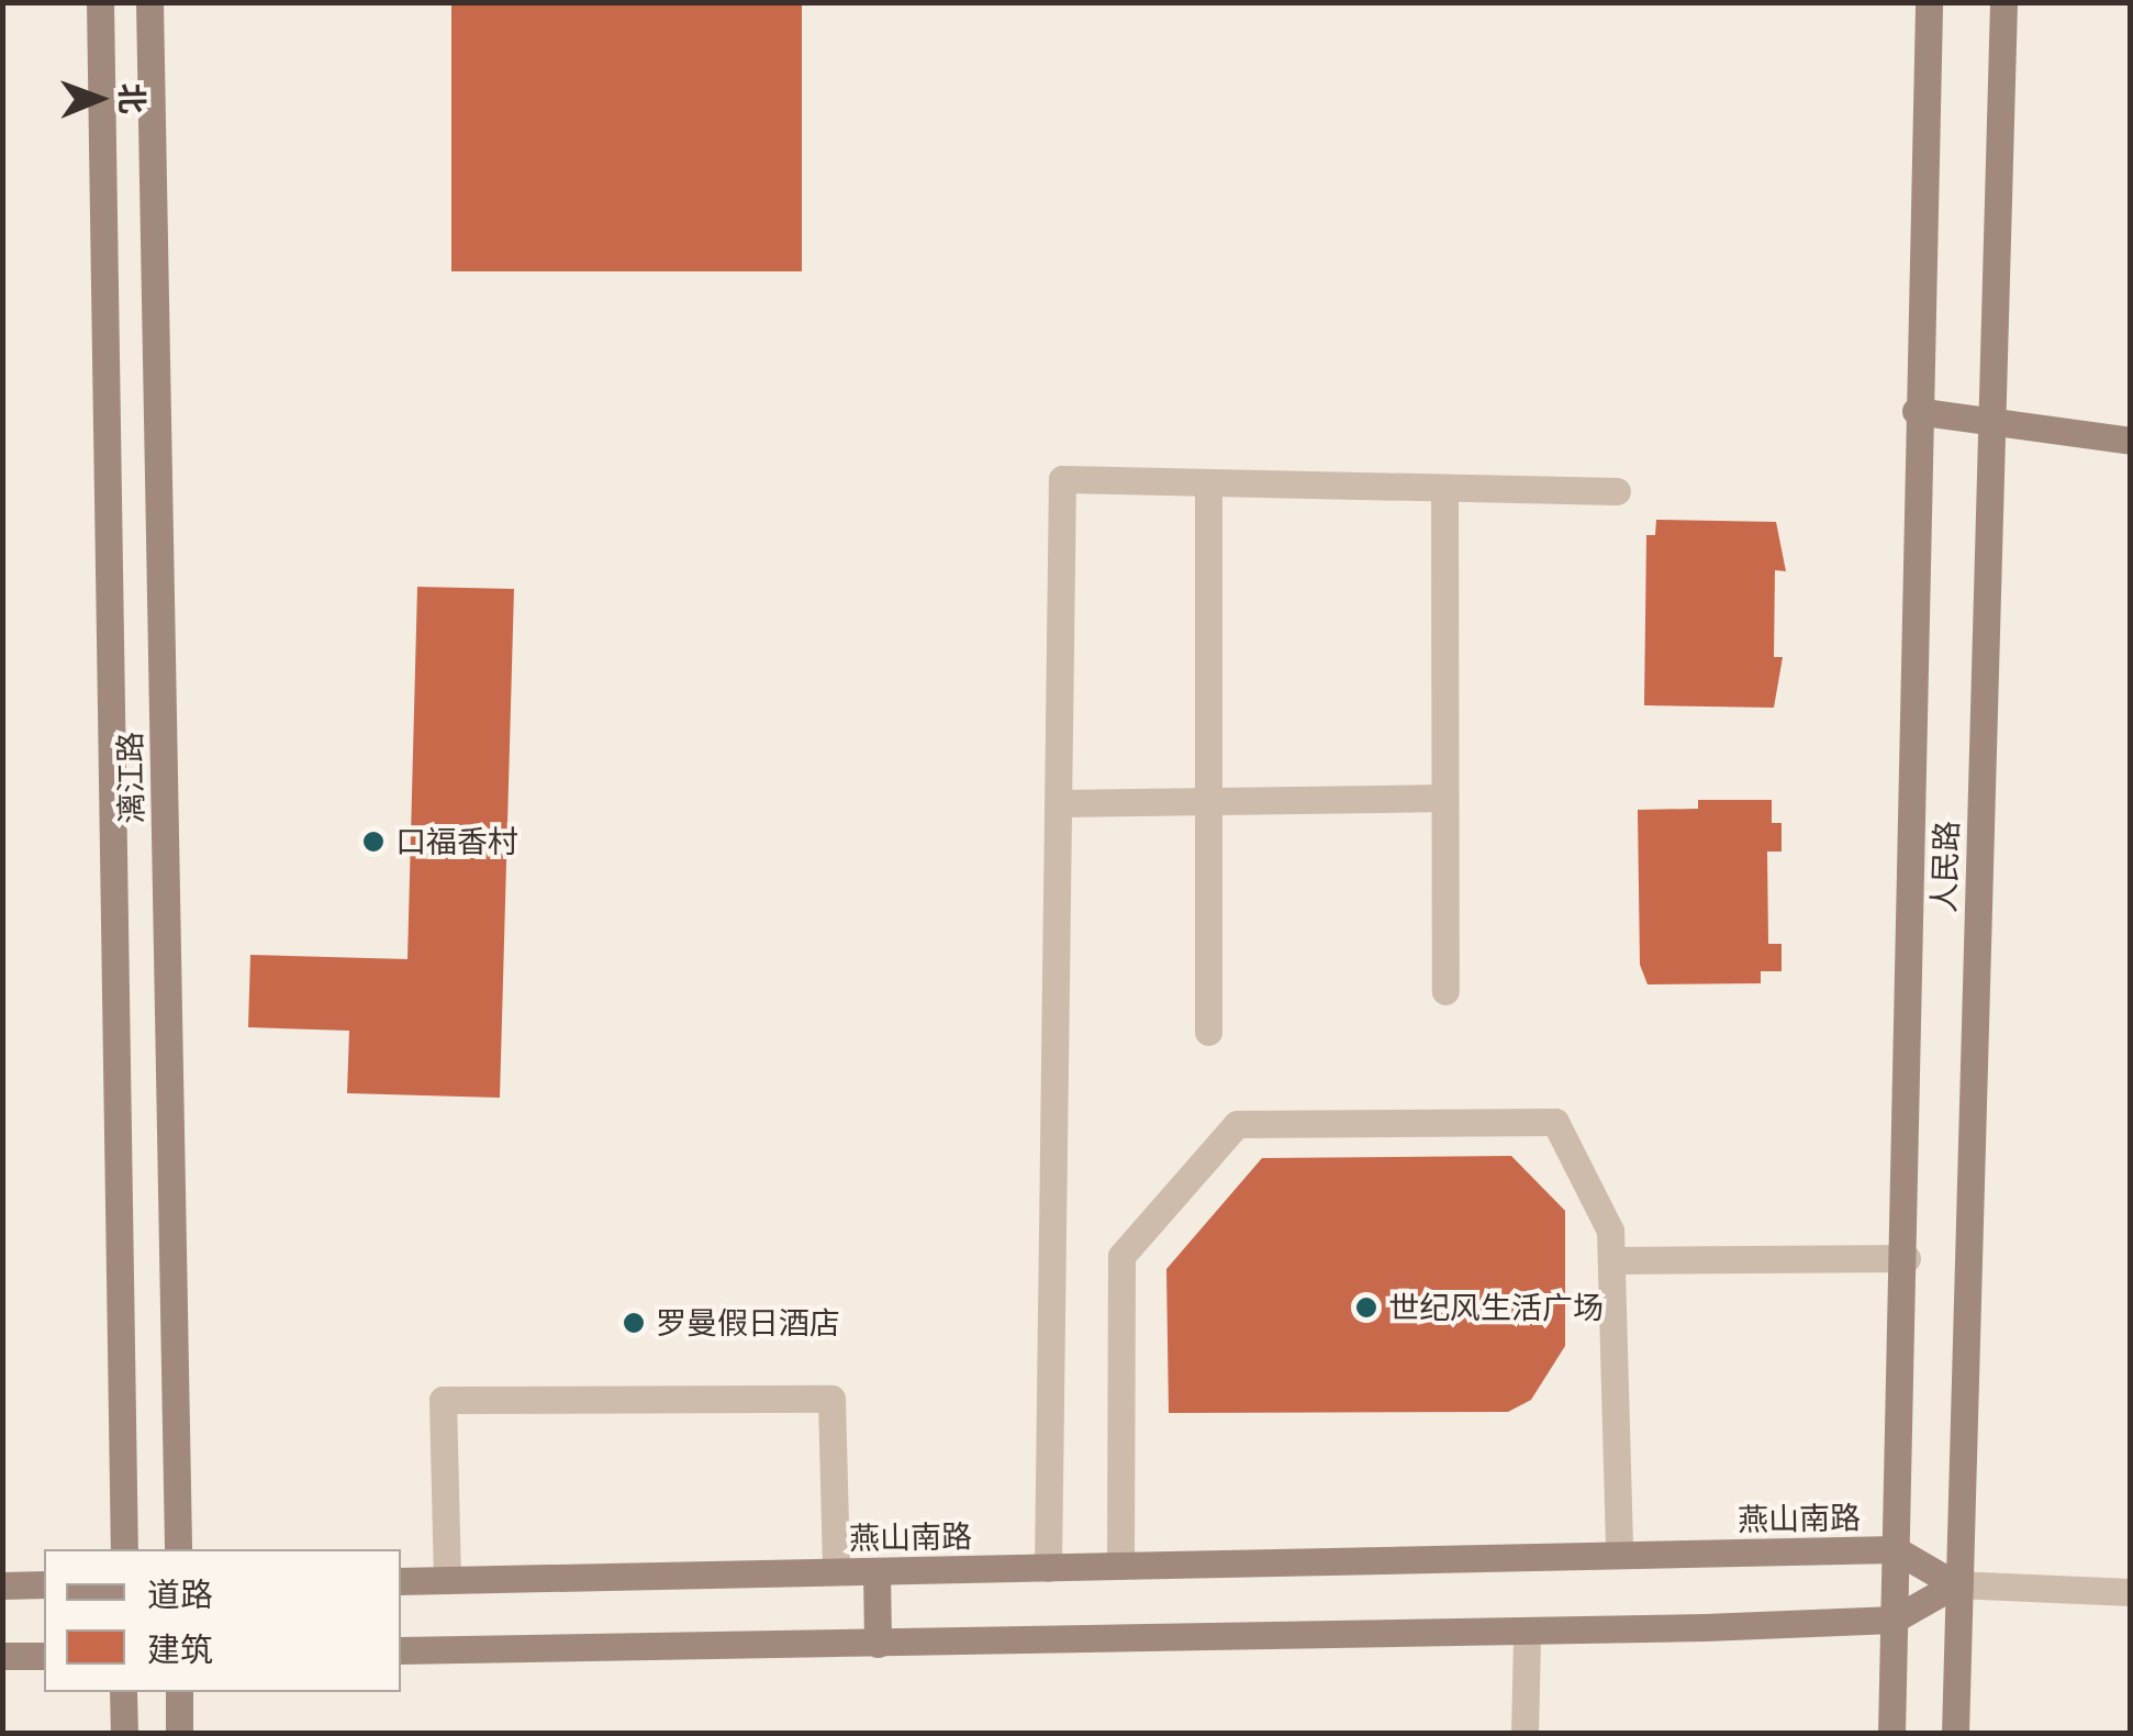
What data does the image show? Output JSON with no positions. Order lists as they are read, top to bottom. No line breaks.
{"streets":{"main road":["漓江路","人民路","燕山南路"]},"crossings":[["人民路","燕山南路"]],"places":["口福香村","世纪风生活广场","罗曼假日酒店"],"legend":["道路","建筑"],"north":"right"}
